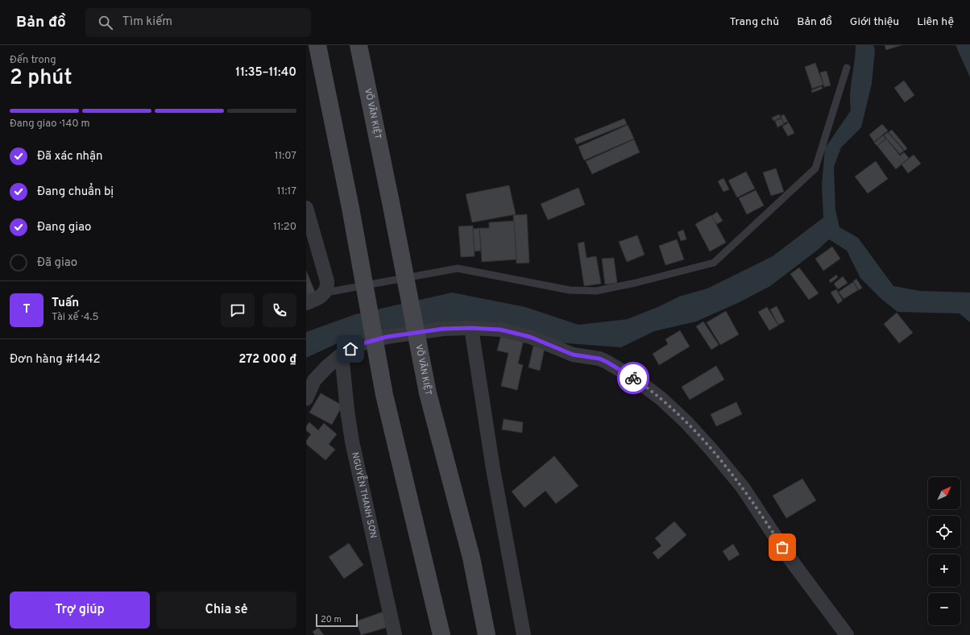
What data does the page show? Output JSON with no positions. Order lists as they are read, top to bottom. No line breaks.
{"streets":{"main road":["VÕ VĂN KIỆT"],"street":["NGUYỄN THANH SƠN"]},"scale_bar":"20 m","north":"top right","page":{"header":"Bản đồ","search":"Tìm kiếm","nav":["Trang chủ","Bản đồ","Giới thiệu","Liên hệ"],"heading":["2 phút","Đến trong","11:35–11:40"],"panel":["Tuấn","Tài xế · 4.5","Đơn hàng #1442","272 000 ₫"],"bar":"Đang giao · 140 m","list":[["Đã xác nhận","11:07"],["Đang chuẩn bị","11:17"],["Đang giao","11:20"],"Đã giao"],"round":"T","map_buttons":["+","−"],"buttons":["Trợ giúp","Chia sẻ"],"scale":"20 m"}}
